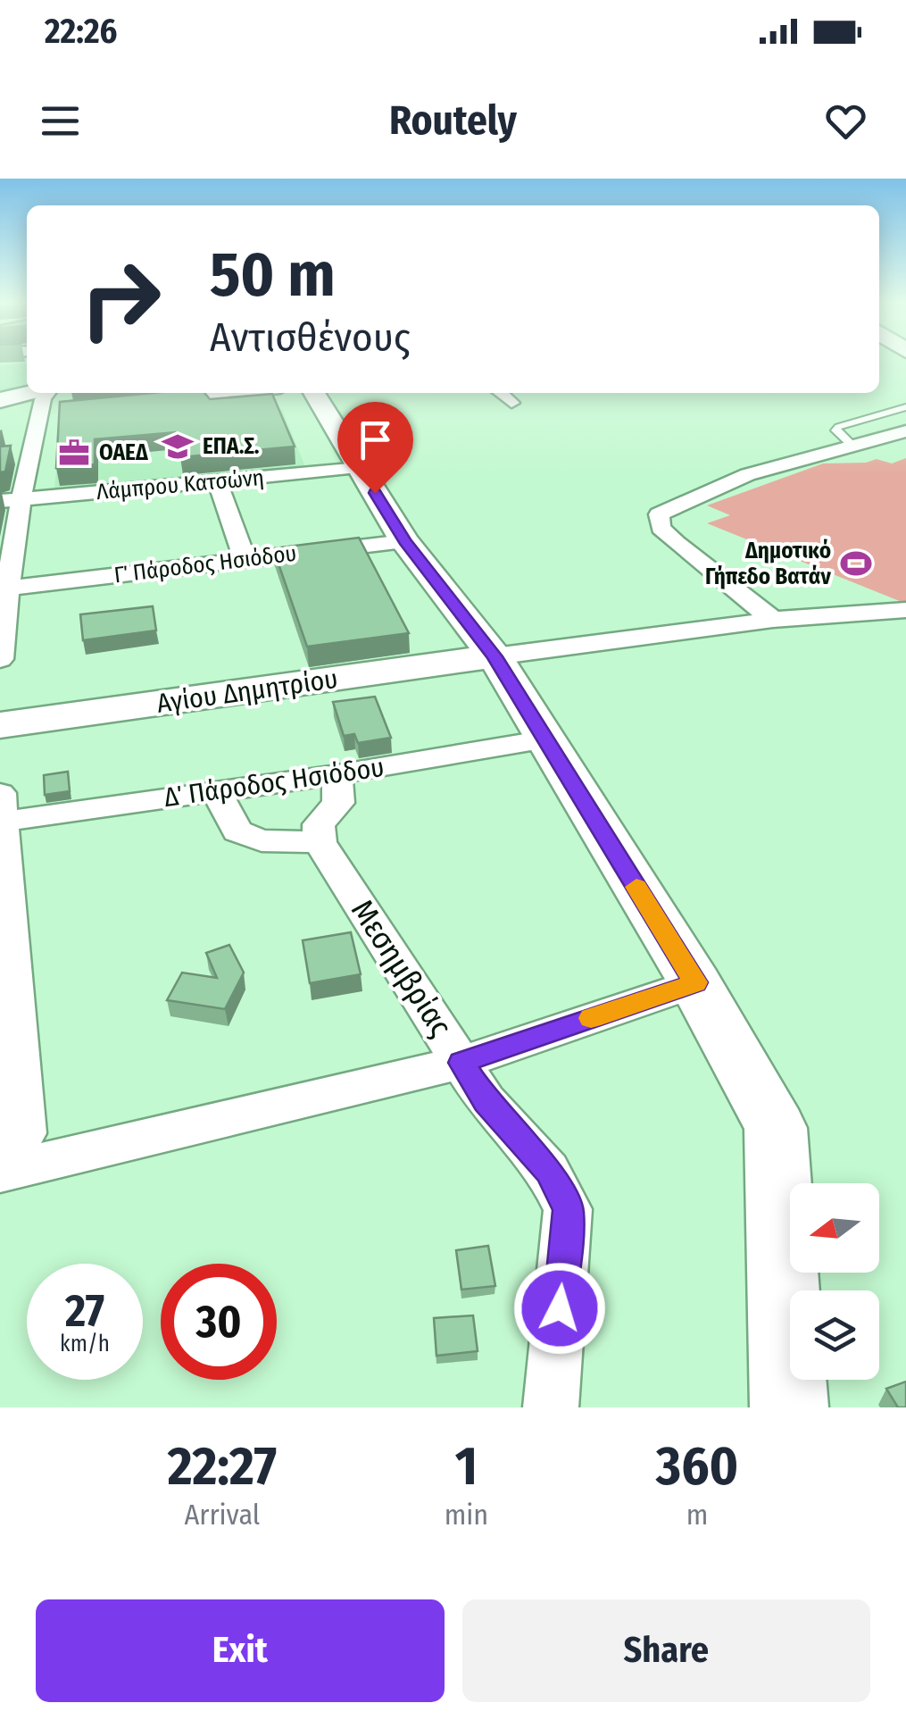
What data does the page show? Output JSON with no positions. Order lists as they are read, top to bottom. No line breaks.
{"streets":{"street":["Λάμπρου Κατσώνη","Γ΄ Πάροδος Ησιόδου","Αγίου Δημητρίου","Δ΄ Πάροδος Ησιόδου","Μεσημβρίας"]},"places":{"school or university":["ΕΠΑ.Σ."],"office":["ΟΑΕΔ"],"sports":["Δημοτικό Γήπεδο Βατάν"]},"north":"left","page":{"status":"22:26","header":"Routely","turn":["50 m","Αντισθένους"],"speed":"27 km/h","limit":"30","eta":["22:27","Arrival","1","min","360","m"],"buttons":["Exit","Share"]}}
